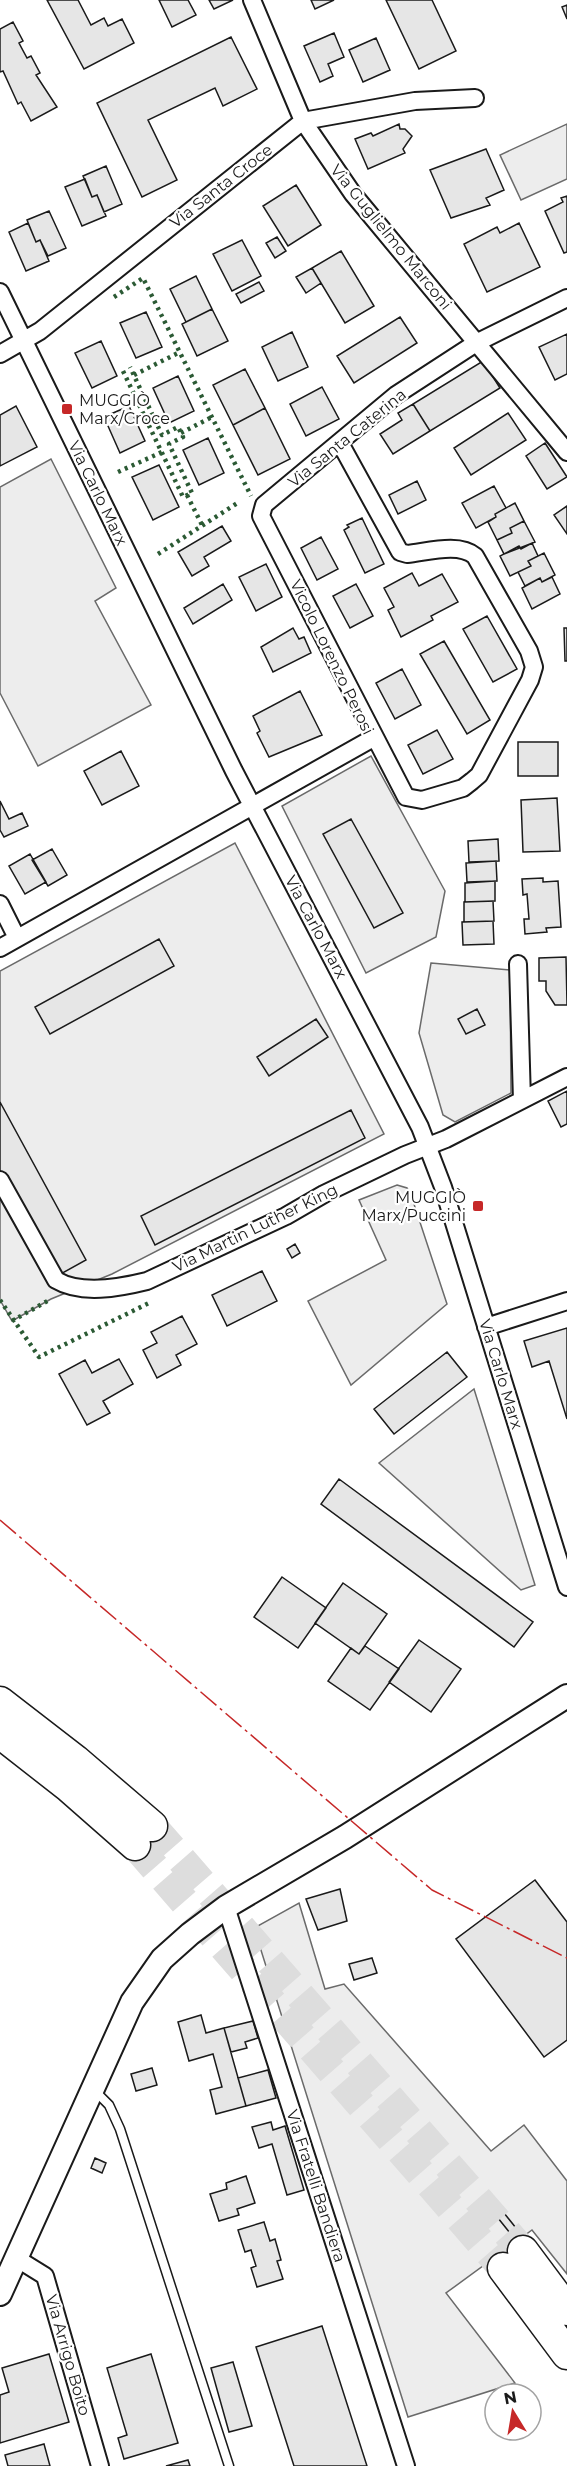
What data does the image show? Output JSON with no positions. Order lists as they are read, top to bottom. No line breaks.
{"streets":{"street":["Via Santa Croce","Via Guglielmo Marconi","Via Santa Caterina","Via Carlo Marx","Vicolo Lorenzo Perosi","Via Martin Luther King","Via Fratelli Bandiera","Via Arrigo Boito"]},"crossings":[["Via Santa Croce","Via Guglielmo Marconi"],["Via Santa Croce","Via Carlo Marx"],["Via Guglielmo Marconi","Via Santa Caterina"],["Via Santa Caterina","Vicolo Lorenzo Perosi"],["Via Carlo Marx","Vicolo Lorenzo Perosi"],["Via Carlo Marx","Via Martin Luther King"]],"places":{"transit":["MUGGIÒ Marx/Croce","MUGGIÒ Marx/Puccini"]},"north":"top"}
